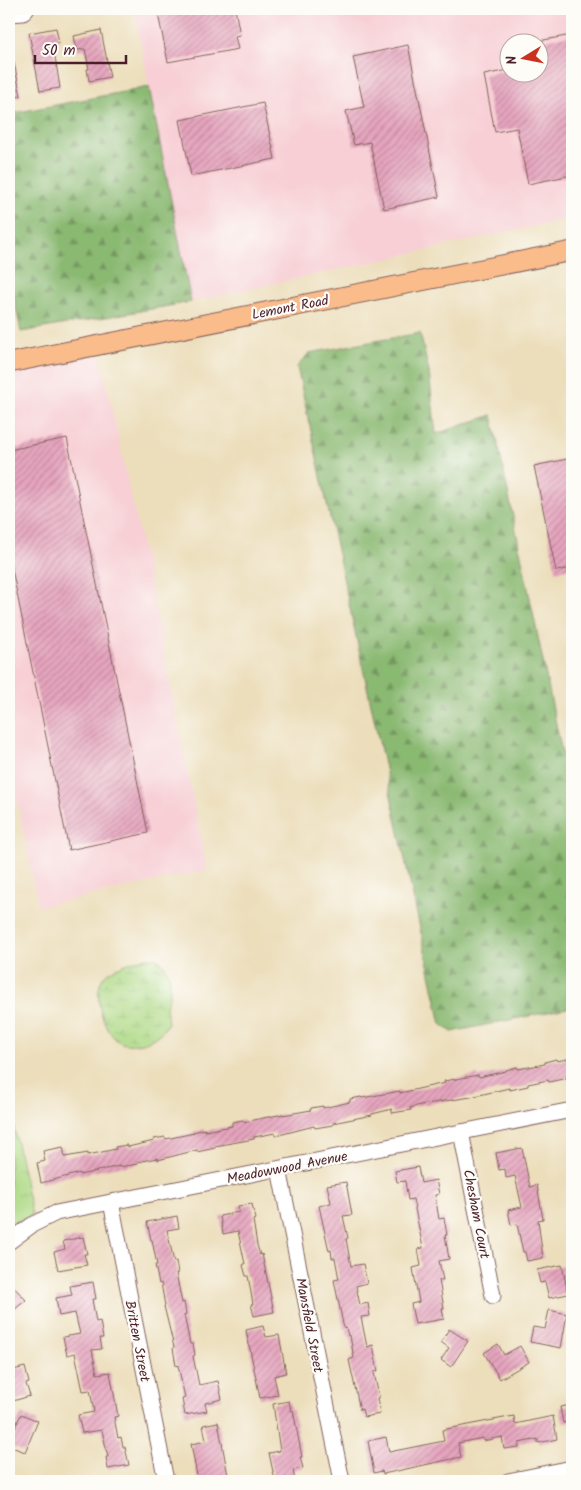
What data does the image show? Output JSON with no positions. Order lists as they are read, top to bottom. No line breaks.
{"streets":{"main road":["Lemont Road"],"street":["Meadowwood Avenue","Chesham Court","Mansfield Street","Britten Street"]},"crossings":[["Meadowwood Avenue","Chesham Court"],["Meadowwood Avenue","Mansfield Street"],["Meadowwood Avenue","Britten Street"]],"scale_bar":"50 m","north":"left"}
